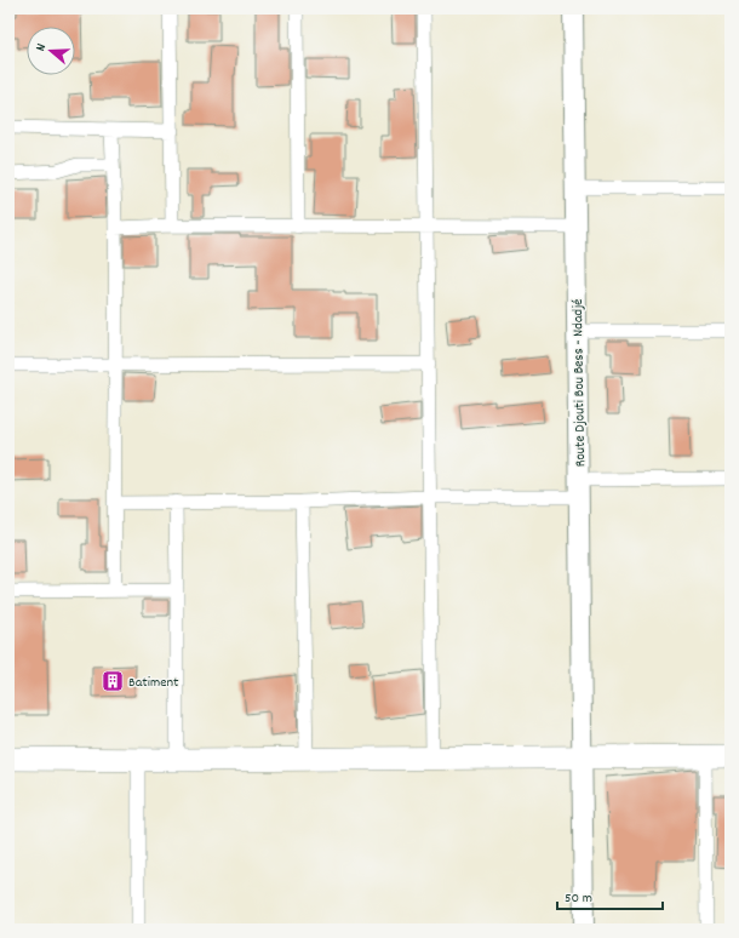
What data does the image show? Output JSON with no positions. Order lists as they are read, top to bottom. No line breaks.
{"streets":{"main road":["Route Djouti Bou Bess - Ndadjé"]},"places":{"building":["Batiment"]},"scale_bar":"50 m","north":"left"}
